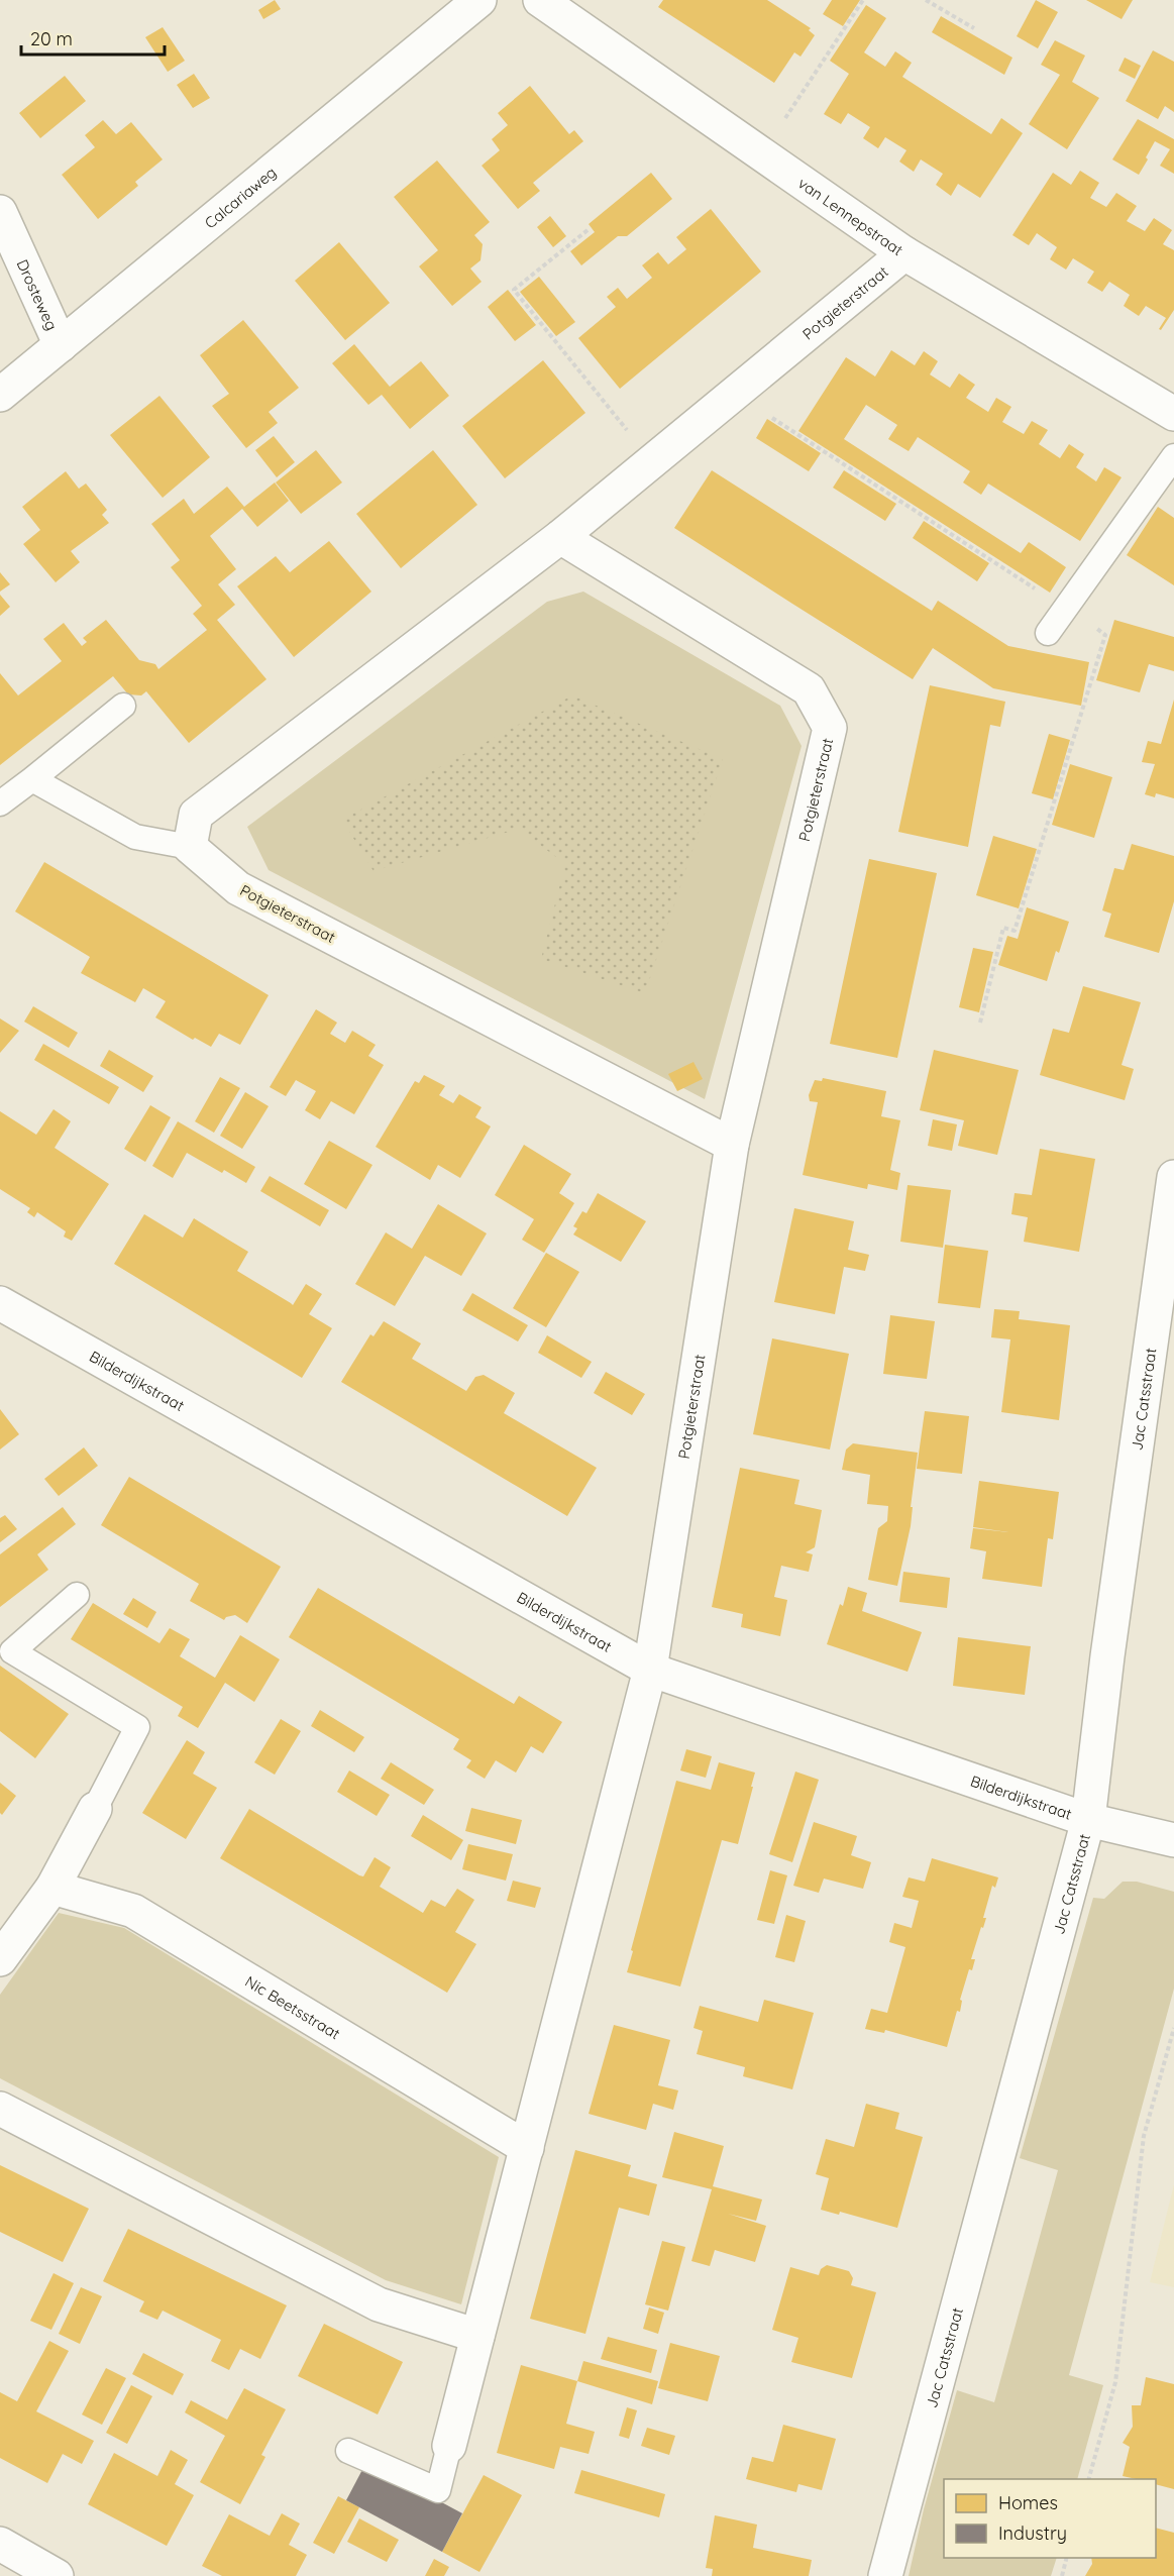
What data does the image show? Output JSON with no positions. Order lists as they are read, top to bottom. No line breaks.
{"streets":{"street":["Calcariaweg","van Lennepstraat","Drosteweg","Potgieterstraat","Bilderdijkstraat","Jac Catsstraat","Nic Beetsstraat"]},"crossings":[["Calcariaweg","Drosteweg"],["van Lennepstraat","Potgieterstraat"],["Potgieterstraat","Bilderdijkstraat"],["Bilderdijkstraat","Jac Catsstraat"]],"legend":["Homes","Industry"],"scale_bar":"20 m"}
